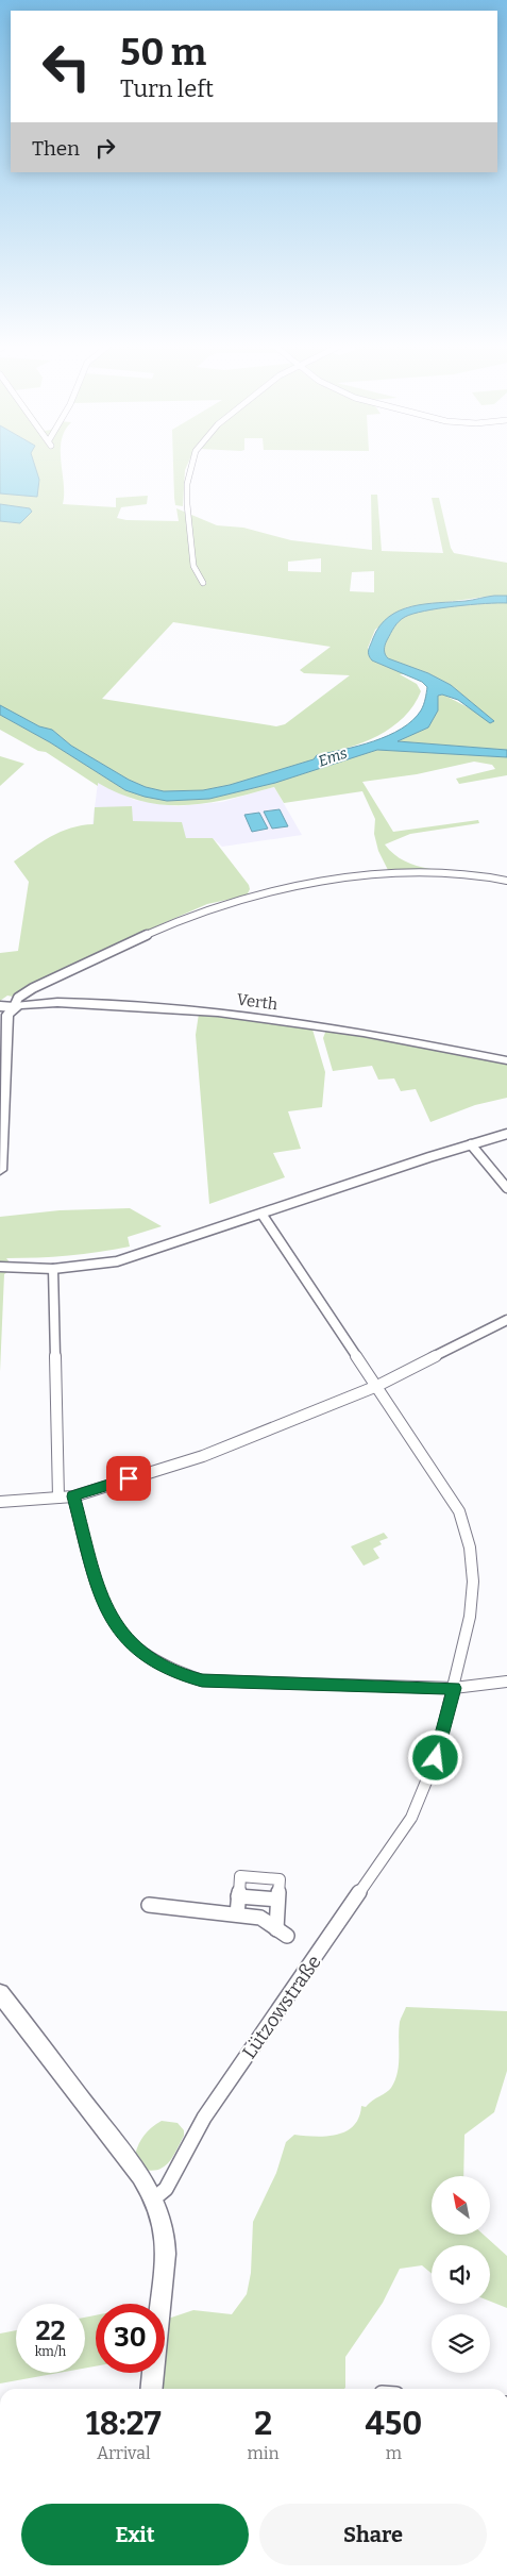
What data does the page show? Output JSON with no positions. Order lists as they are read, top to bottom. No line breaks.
{"streets":{"street":["Verth","Lützowstraße"]},"water":["Ems"],"north":"top left","page":{"turn":["50 m","Turn left"],"then":"Then","speed":"22 km/h","limit":"30","eta":["18:27","Arrival","2","min","450","m"],"buttons":["Exit","Share"]}}
